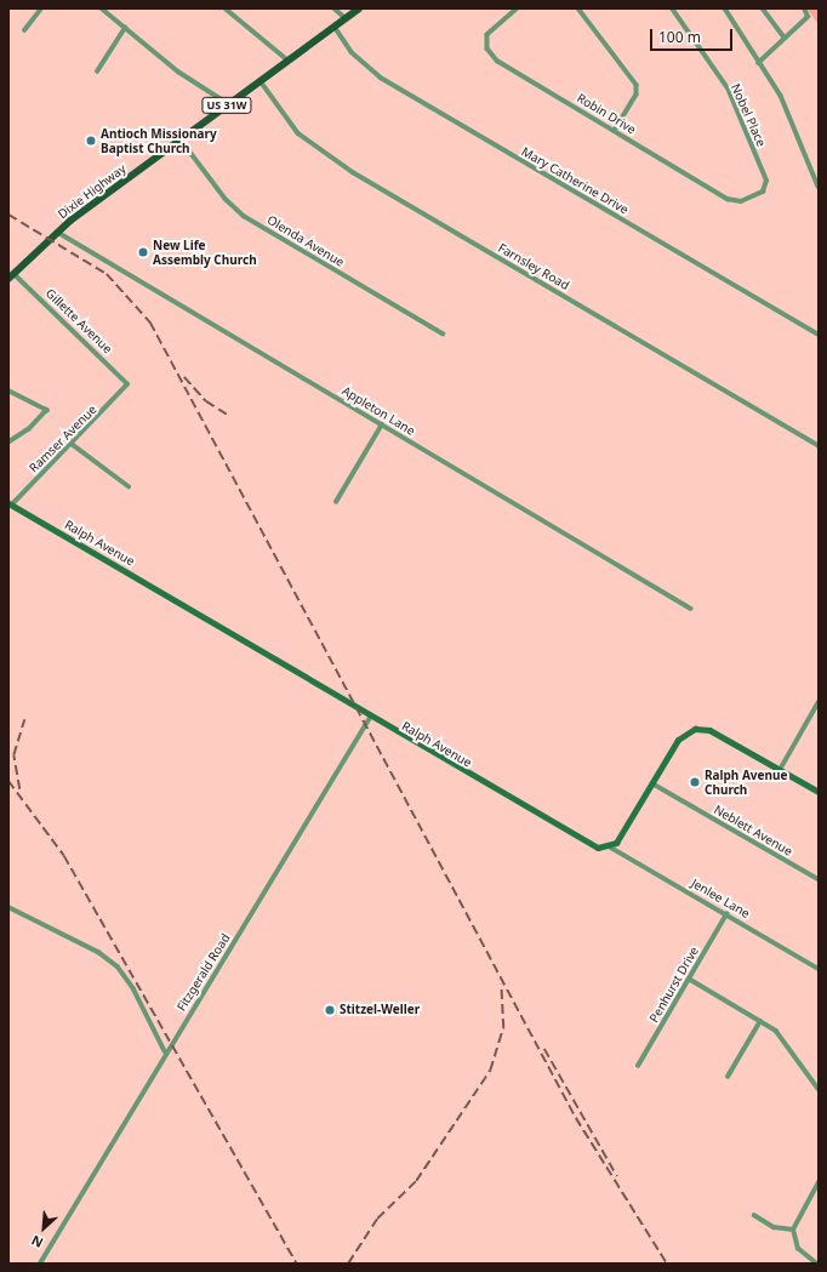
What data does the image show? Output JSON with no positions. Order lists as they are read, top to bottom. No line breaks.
{"streets":{"main road":["US 31W","Dixie Highway"],"street":["Robin Drive","Nobel Place","Mary Catherine Drive","Olenda Avenue","Farnsley Road","Gillette Avenue","Appleton Lane","Ramser Avenue","Ralph Avenue","Neblett Avenue","Jenlee Lane","Fitzgerald Road","Penhurst Drive"]},"crossings":[["Robin Drive","Nobel Place"],["Mary Catherine Drive","Dixie Highway"],["Dixie Highway","Olenda Avenue"],["Dixie Highway","Farnsley Road"],["Dixie Highway","Gillette Avenue"],["Dixie Highway","Appleton Lane"],["Gillette Avenue","Ramser Avenue"],["Ramser Avenue","Ralph Avenue"],["Ralph Avenue","Jenlee Lane"],["Ralph Avenue","Fitzgerald Road"],["Jenlee Lane","Penhurst Drive"]],"places":["Antioch Missionary Baptist Church","New Life Assembly Church","Ralph Avenue Church","Stitzel-Weller"],"scale_bar":"100 m","north":"bottom left"}
